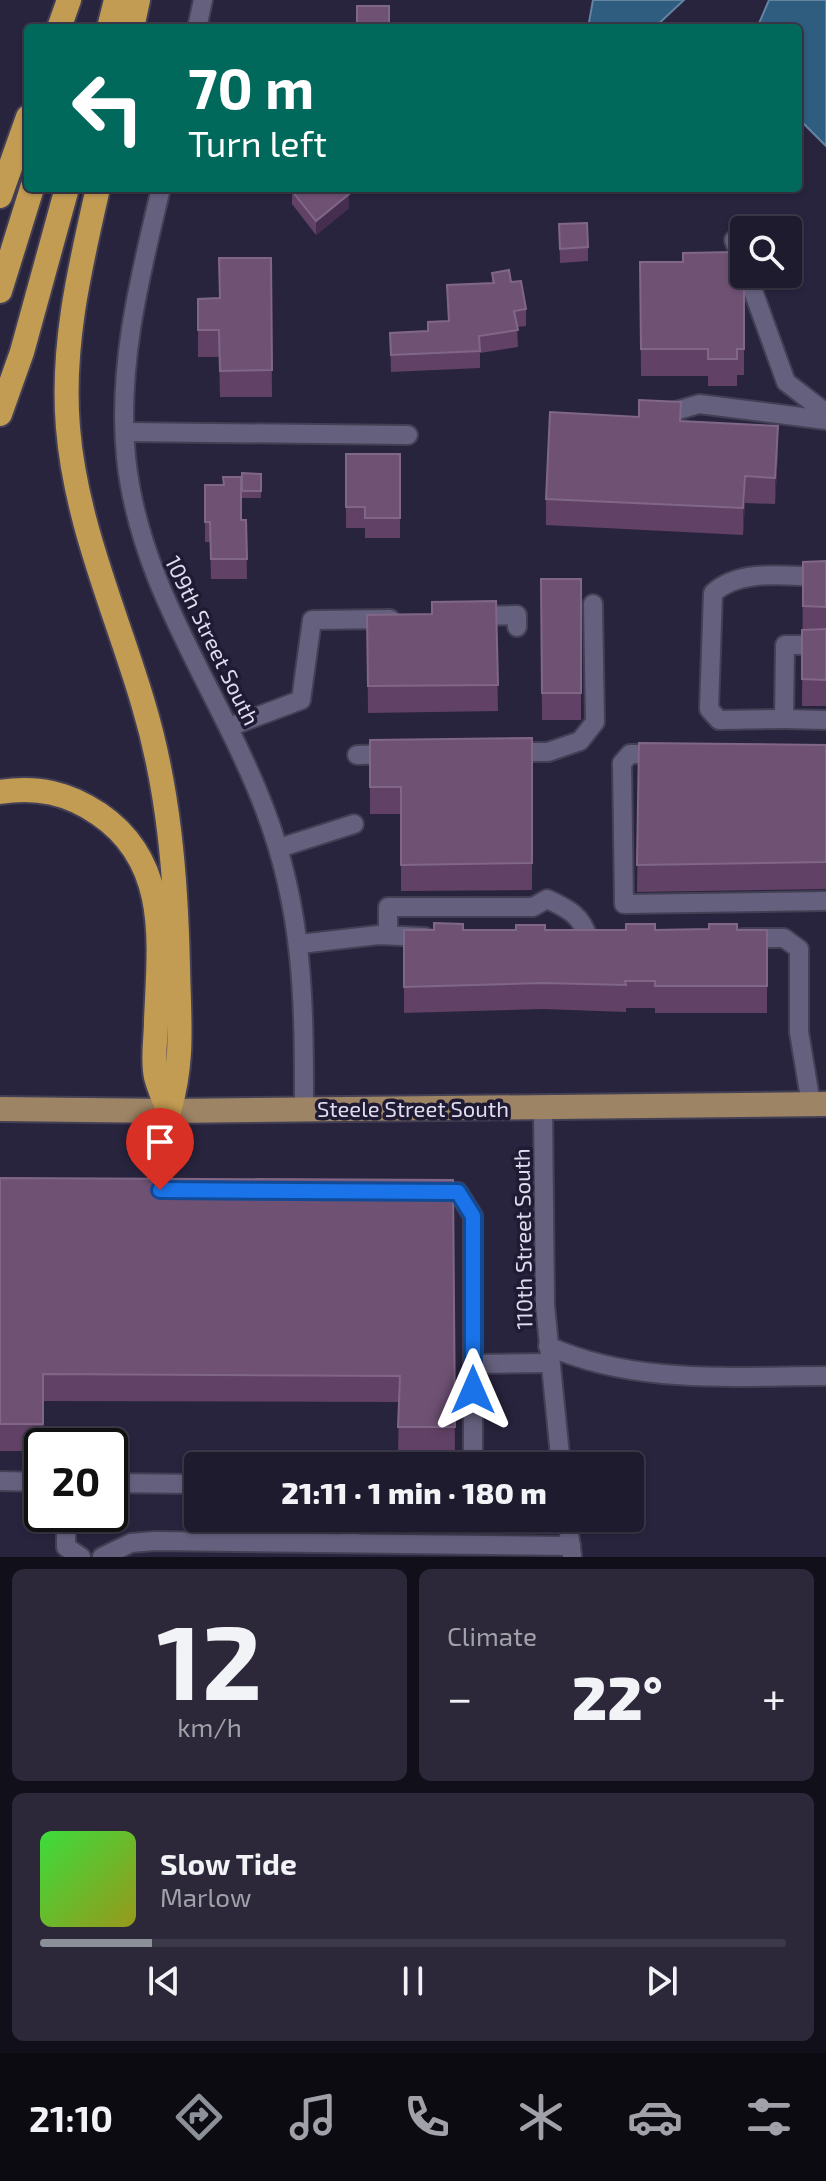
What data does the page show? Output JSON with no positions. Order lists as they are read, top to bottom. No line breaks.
{"streets":{"main road":["Steele Street South"],"street":["109th Street South","110th Street South"]},"crossings":[["109th Street South","Steele Street South"],["Steele Street South","110th Street South"]],"page":{"turn":["70 m","Turn left"],"limit":"20","trip":"21:11 · 1 min · 180 m","tile":[["12","km/h"],"Climate"],"heat":["−","22°","+"],"song":["Slow Tide","Marlow"],"tabs":"21:10"}}
